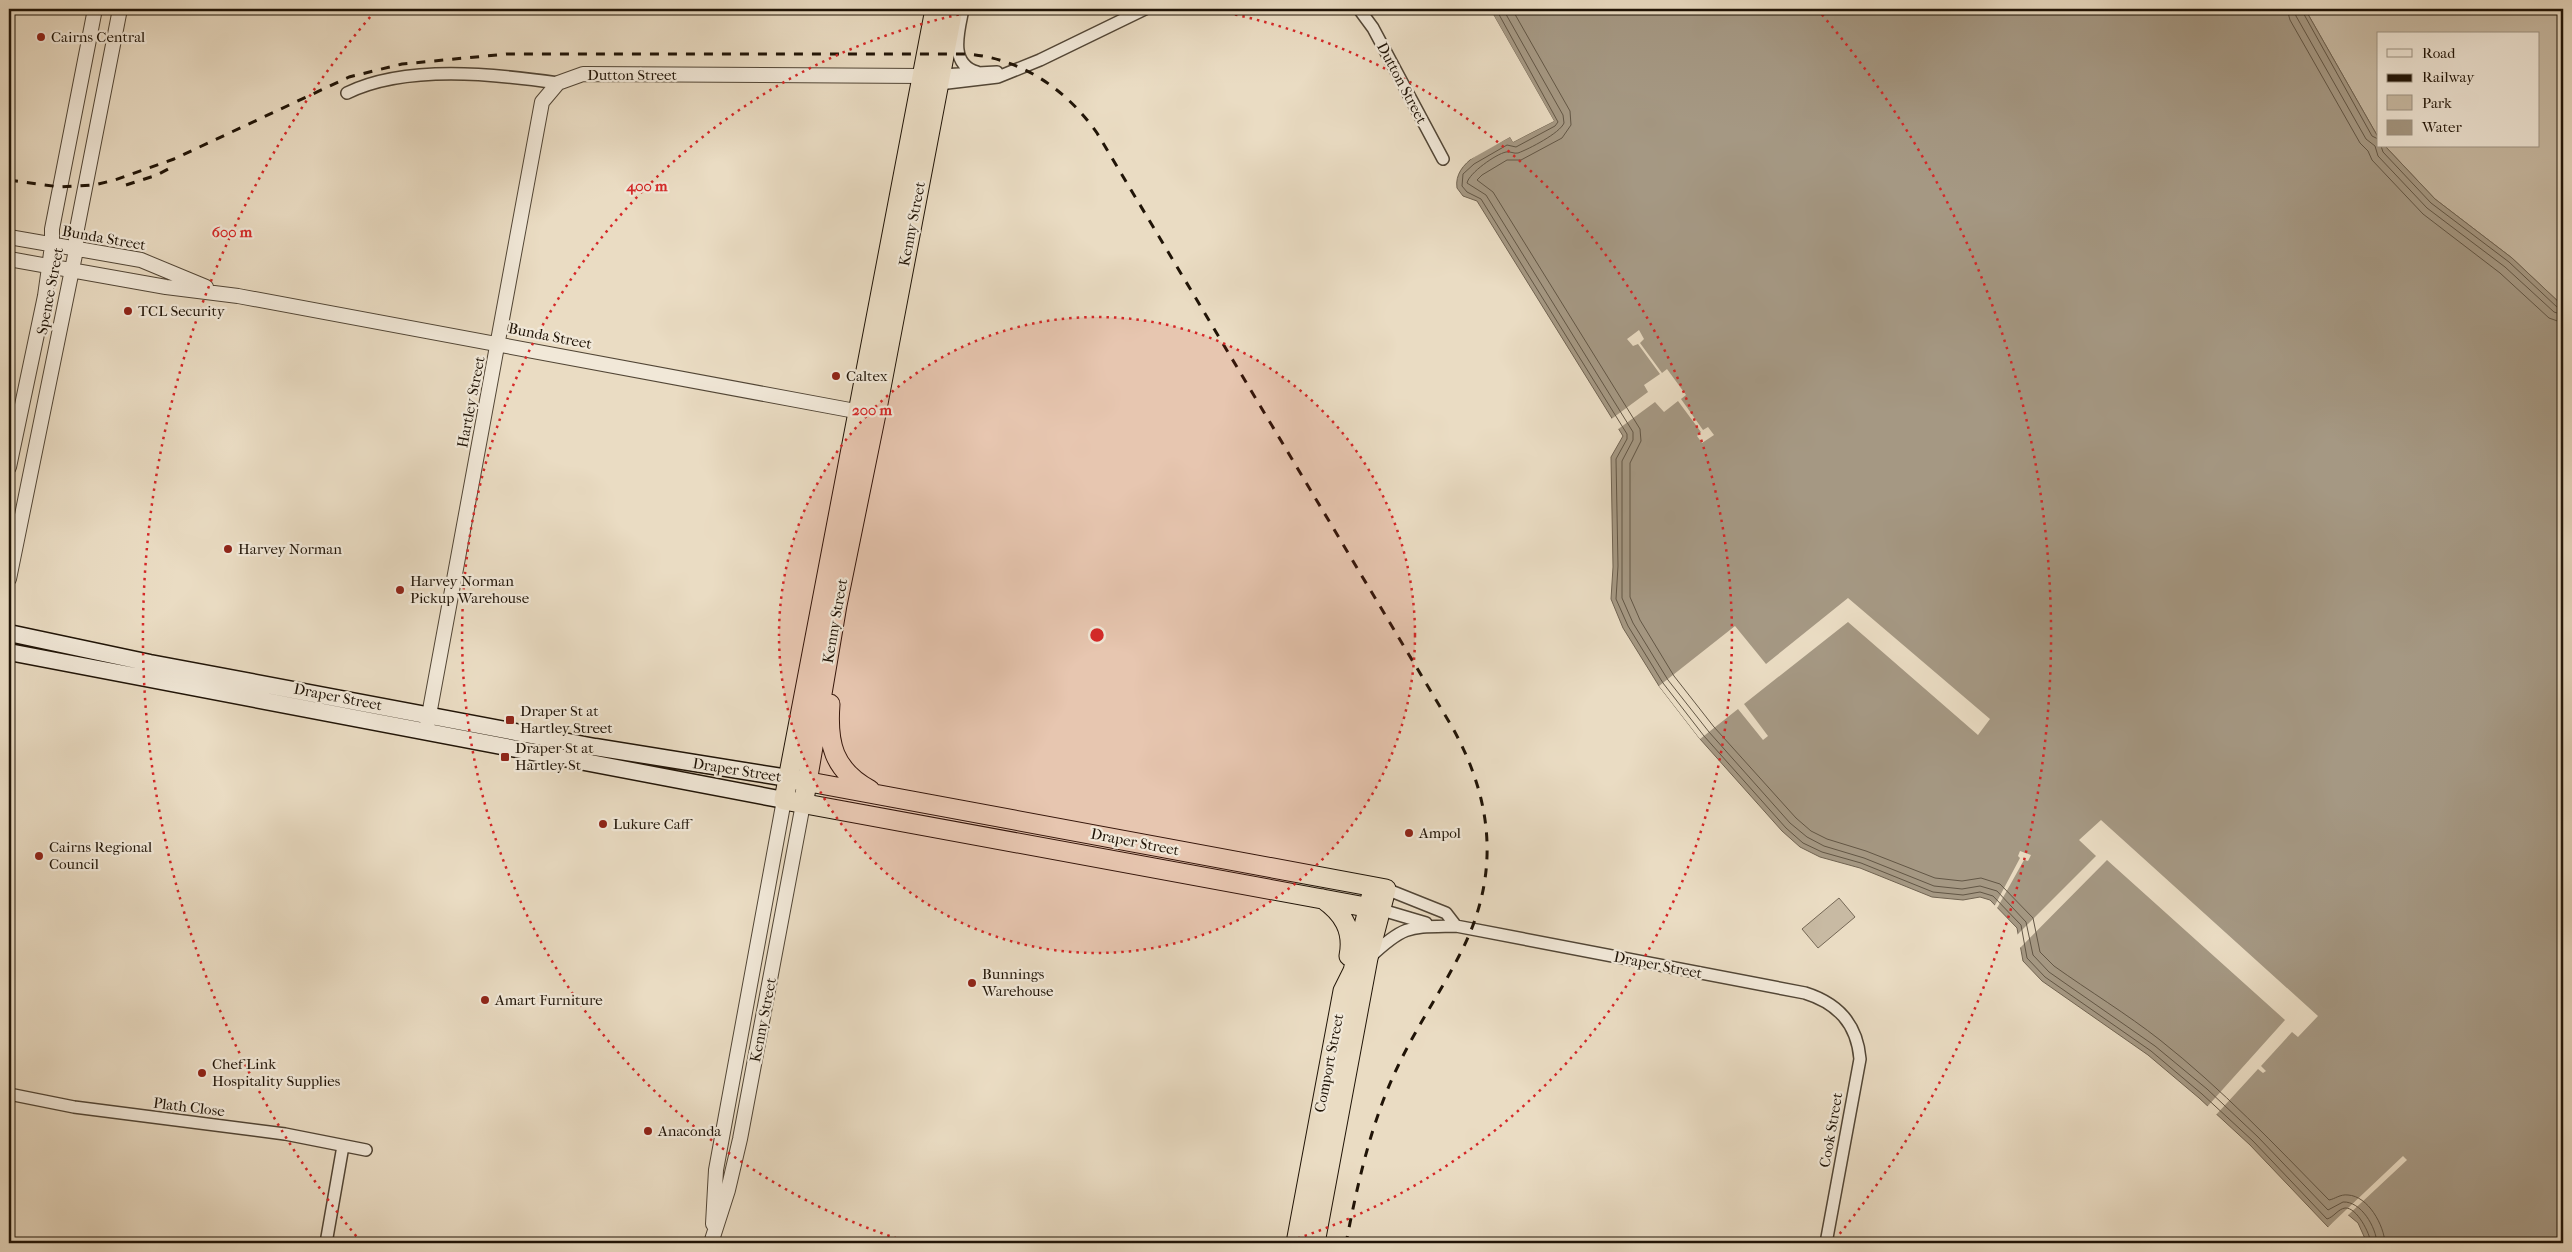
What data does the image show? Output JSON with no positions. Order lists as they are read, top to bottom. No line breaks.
{"streets":{"highway":["Kenny Street","Draper Street","Comport Street"],"street":["Dutton Street","Bunda Street","Spence Street","Hartley Street","Plath Close","Cook Street"]},"crossings":[["Dutton Street","Kenny Street"],["Dutton Street","Hartley Street"],["Kenny Street","Bunda Street"],["Kenny Street","Draper Street"],["Bunda Street","Spence Street"],["Bunda Street","Hartley Street"],["Hartley Street","Draper Street"],["Draper Street","Comport Street"],["Draper Street","Cook Street"]],"places":{"other":["Cairns Central","TCL Security","Caltex","Harvey Norman","Harvey Norman Pickup Warehouse","Lukure Caff","Ampol","Cairns Regional Council","Bunnings Warehouse","Amart Furniture","Chef Link Hospitality Supplies","Anaconda"],"transit":["Draper St at Hartley Street","Draper St at Hartley St"]},"legend":["Road","Railway","Park","Water"],"rings":["400 m","600 m","200 m"]}
